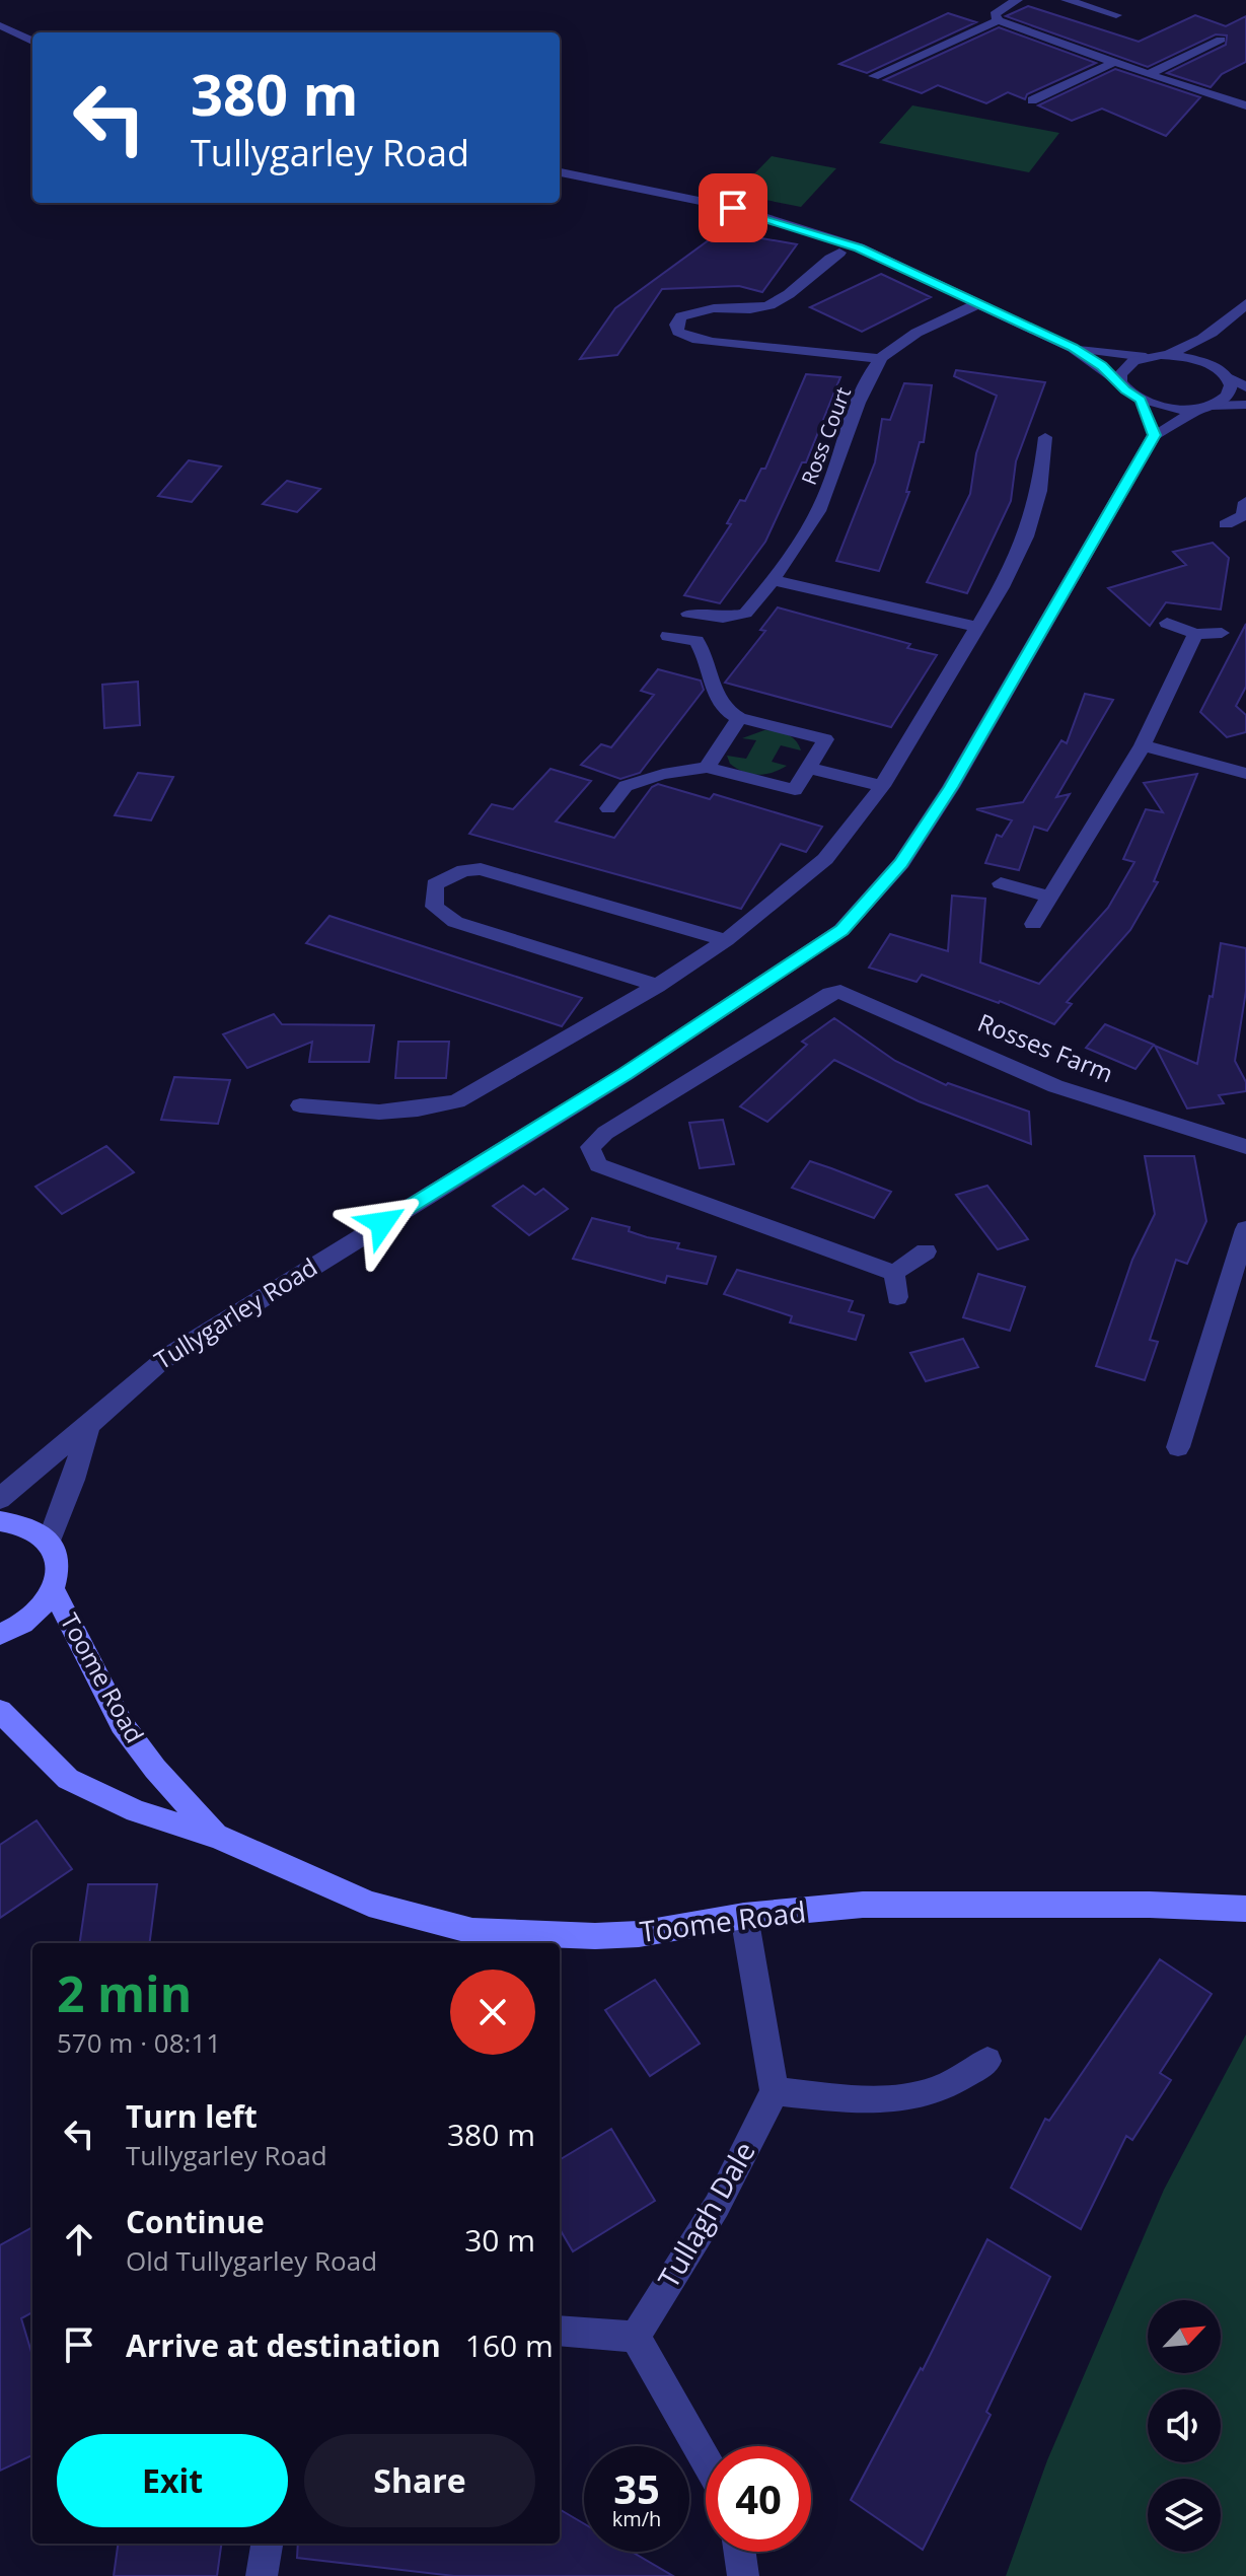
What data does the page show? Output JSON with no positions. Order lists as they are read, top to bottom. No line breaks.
{"streets":{"main road":["Toome Road"],"street":["Ross Court","Rosses Farm","Tullygarley Road","Tullagh Dale"]},"north":"top right","page":{"turn":["380 m","Tullygarley Road"],"heading":["2 min","570 m · 08:11"],"list":[{"name":"Turn left","note":"Tullygarley Road","value":"380 m"},{"name":"Continue","note":"Old Tullygarley Road","value":"30 m"},{"name":"Arrive at destination","value":"160 m"}],"buttons":["Exit","Share"],"speed":"35 km/h","limit":"40"}}
